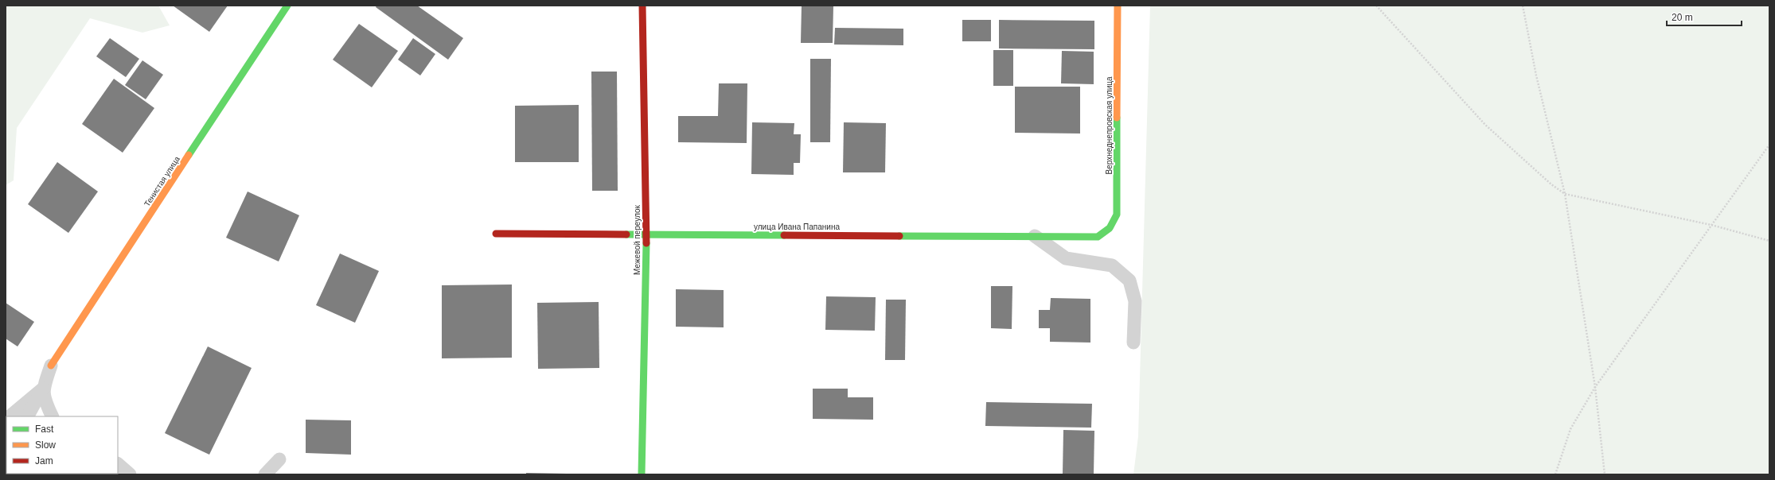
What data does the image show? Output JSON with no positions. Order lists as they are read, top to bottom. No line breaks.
{"streets":{"street":["Верхнеднепровская улица","Тенистая улица","улица Ивана Папанина","Межевой переулок"]},"crossings":[["Верхнеднепровская улица","улица Ивана Папанина"],["улица Ивана Папанина","Межевой переулок"]],"legend":["Fast","Slow","Jam"],"scale_bar":"20 m"}
